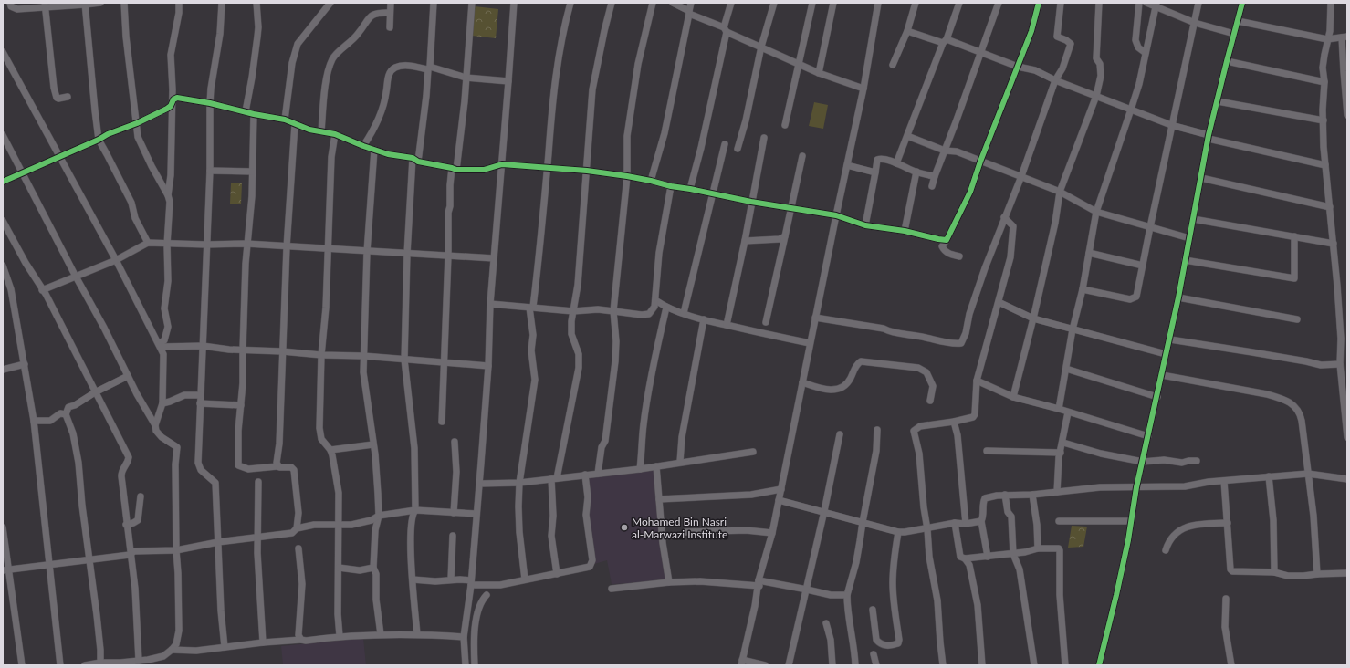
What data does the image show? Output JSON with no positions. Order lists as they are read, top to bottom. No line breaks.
{"places":["Mohamed Bin Nasri al-Marwazi Institute"]}
